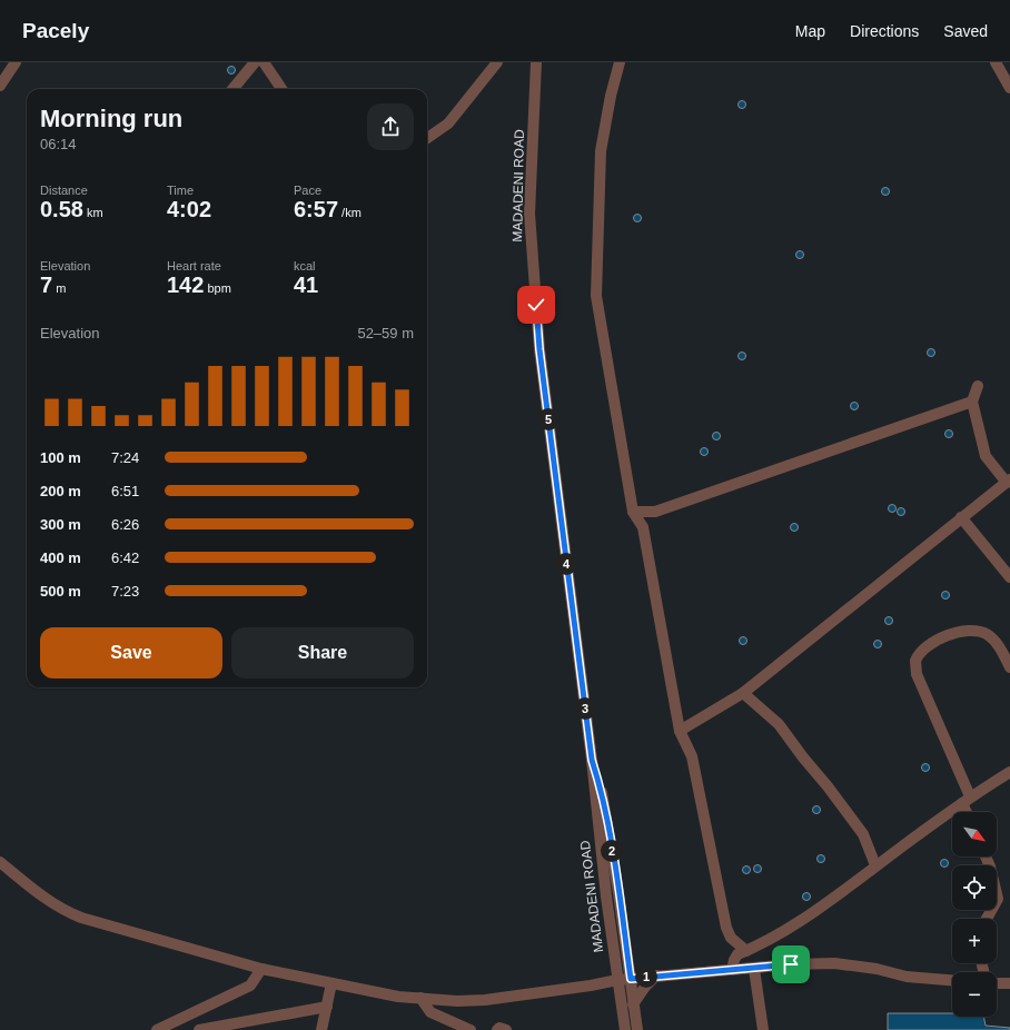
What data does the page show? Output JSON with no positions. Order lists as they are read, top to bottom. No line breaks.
{"streets":{"street":["MADADENI ROAD"]},"north":"bottom right","page":{"header":"Pacely","nav":["Map","Directions","Saved"],"heading":["Morning run","06:14"],"stats":[["Distance","0.58 km"],["Time","4:02"],["Pace","6:57 /km"],["Elevation","7 m"],["Heart rate","142 bpm"],["kcal","41"]],"chart":["Elevation","52–59 m"],"pins":["5","4","3","2","1"],"list":[{"name":"100 m","note":"7:24"},{"name":"200 m","note":"6:51"},{"name":"300 m","note":"6:26"},{"name":"400 m","note":"6:42"},{"name":"500 m","note":"7:23"}],"buttons":["Save","Share"],"map_buttons":["+","−"]}}
